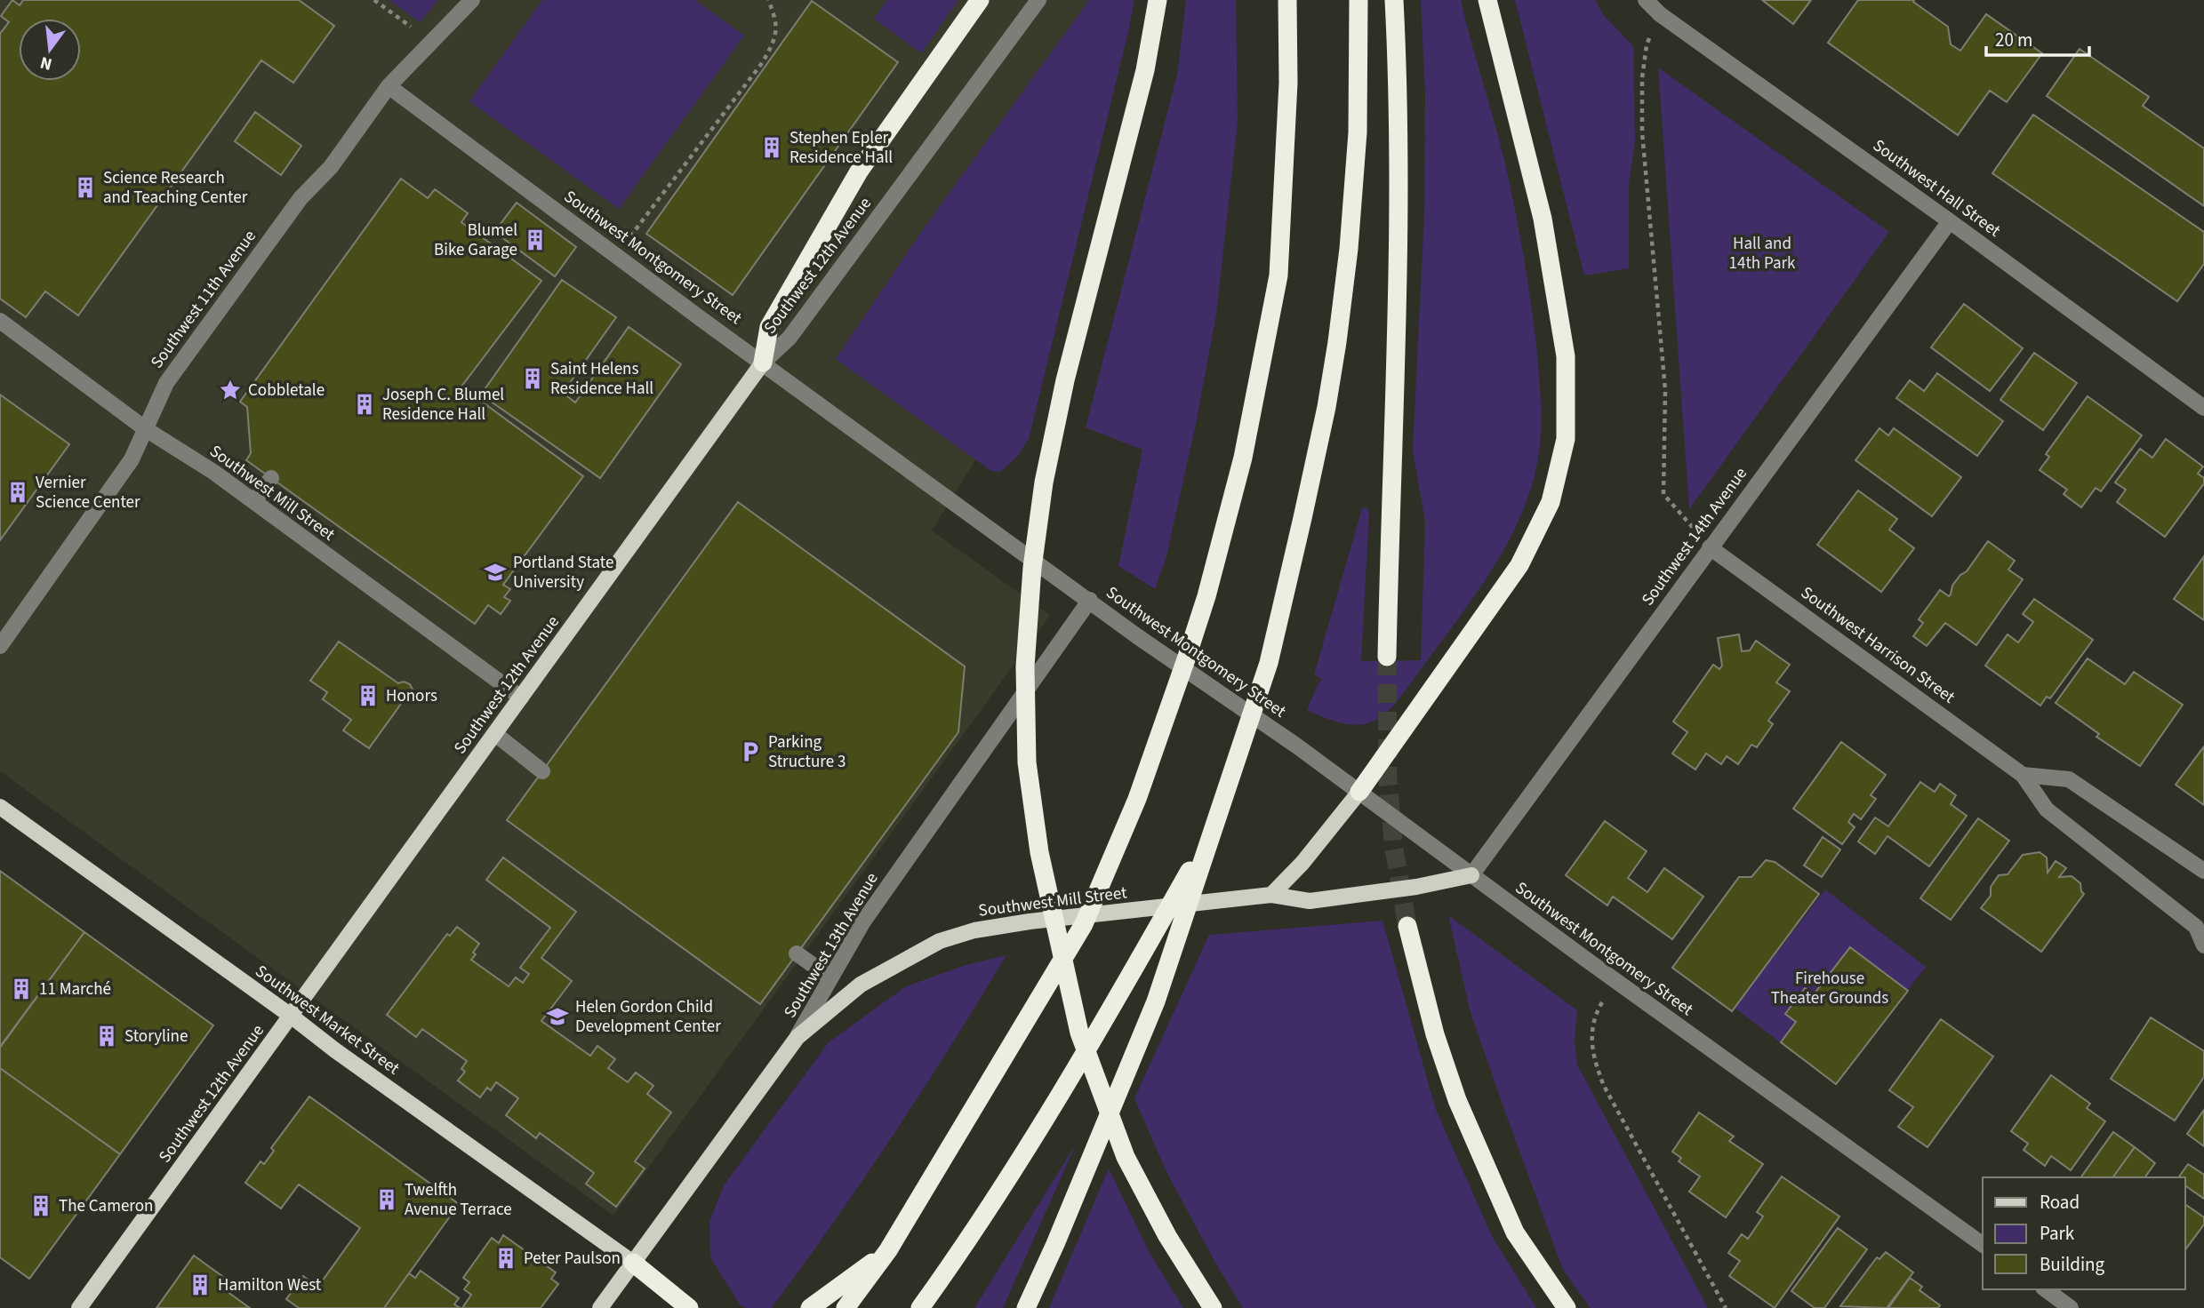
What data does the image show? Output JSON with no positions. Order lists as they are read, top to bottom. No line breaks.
{"streets":{"main road":["Southwest 12th Avenue","Southwest Mill Street","Southwest 13th Avenue","Southwest Market Street"],"street":["Southwest Hall Street","Southwest Montgomery Street","Southwest 11th Avenue","Southwest 14th Avenue","Southwest Harrison Street"]},"crossings":[["Southwest Hall Street","Southwest 14th Avenue"],["Southwest Montgomery Street","Southwest 12th Avenue"],["Southwest Montgomery Street","Southwest 11th Avenue"],["Southwest Montgomery Street","Southwest Mill Street"],["Southwest Montgomery Street","Southwest 14th Avenue"],["Southwest Montgomery Street","Southwest 13th Avenue"],["Southwest 12th Avenue","Southwest Mill Street"],["Southwest 12th Avenue","Southwest Market Street"],["Southwest 11th Avenue","Southwest Mill Street"],["Southwest Mill Street","Southwest 14th Avenue"],["Southwest Mill Street","Southwest 13th Avenue"],["Southwest 14th Avenue","Southwest Harrison Street"],["Southwest 13th Avenue","Southwest Market Street"]],"parks":["Hall and 14th Park","Firehouse Theater Grounds"],"places":{"building":["Stephen Epler Residence Hall","Science Research and Teaching Center","Blumel Bike Garage","Saint Helens Residence Hall","Joseph C. Blumel Residence Hall","Vernier Science Center","Honors","11 Marché","Storyline","Twelfth Avenue Terrace","The Cameron","Peter Paulson","Hamilton West"],"place":["Cobbletale"],"school or university":["Portland State University","Helen Gordon Child Development Center"],"parking":["Parking Structure 3"]},"legend":["Road","Park","Building"],"scale_bar":"20 m","north":"bottom"}
